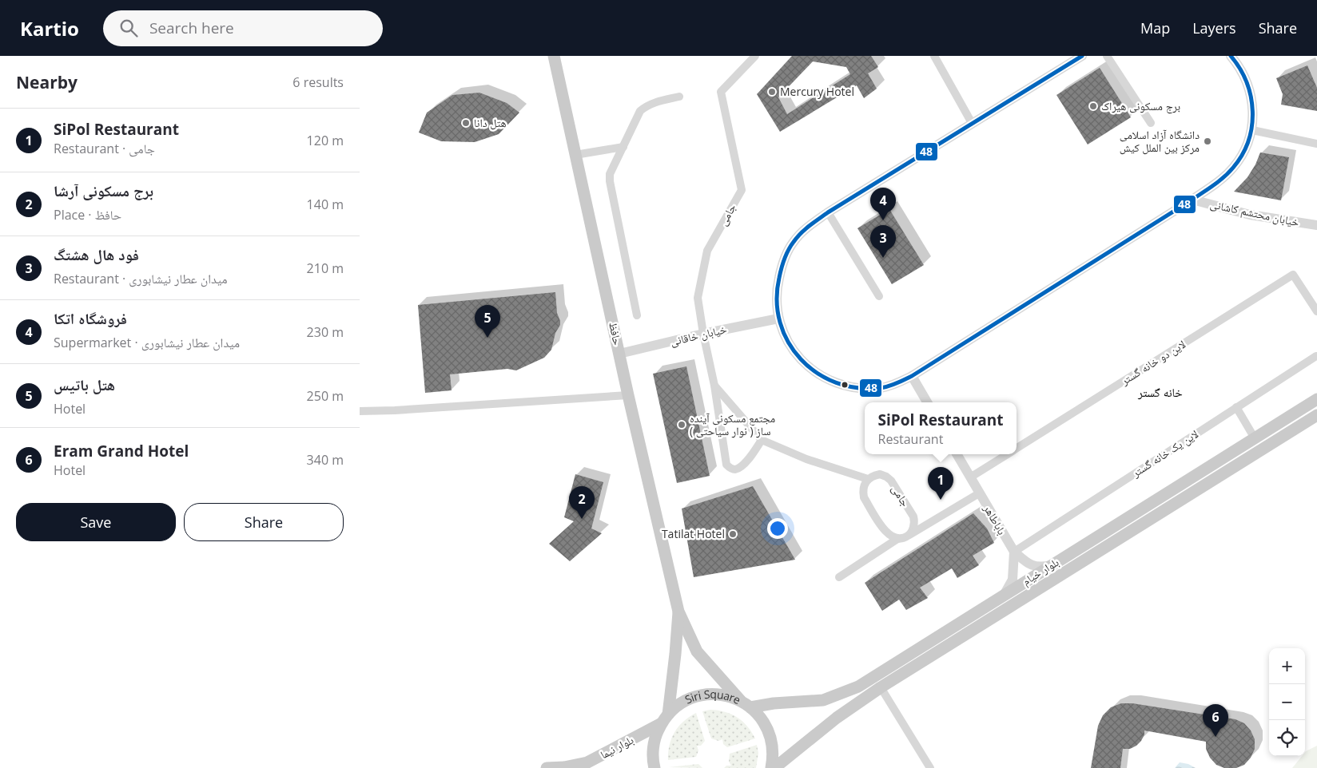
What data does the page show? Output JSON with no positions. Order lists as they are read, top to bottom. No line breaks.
{"streets":{"main road":["حافظ","بلوار خیام","Siri Square","بلوار نیما"],"street":["خیابان محتشم کاشانی","جامی","خیابان خاقانی","لاین دو خانه گستر","لاین یک خانه گستر","باباطاهر"]},"crossings":[["جامی","خیابان خاقانی"],["حافظ","خیابان خاقانی"],["لاین دو خانه گستر","باباطاهر"],["لاین یک خانه گستر","باباطاهر"],["باباطاهر","بلوار خیام"],["بلوار خیام","Siri Square"],["Siri Square","بلوار نیما"]],"districts":["خانه گستر"],"places":["Mercury Hotel","برج مسکونی هیراک","هتل دانا","دانشگاه آزاد اسلامی مرکز بین الملل کیش","مجتمع مسکونی آینده ساز ( نوار سیاحتی )","Tatilat Hotel"],"lines":["transit line 48"],"page":{"header":"Kartio","search":"Search here","nav":["Map","Layers","Share"],"heading":["Nearby","6 results"],"list":[{"mark":"1","name":"SiPol Restaurant","note":"Restaurant · جامی","value":"120 m"},{"mark":"2","name":"برج مسکونی آرشا","note":"Place · حافظ","value":"140 m"},{"mark":"3","name":"فود هال هشتگ","note":"Restaurant · میدان عطار نیشابوری","value":"210 m"},{"mark":"4","name":"فروشگاه اتکا","note":"Supermarket · میدان عطار نیشابوری","value":"230 m"},{"mark":"5","name":"هتل باتیس","note":"Hotel","value":"250 m"},{"mark":"6","name":"Eram Grand Hotel","note":"Hotel","value":"340 m"}],"pins":["4","3","5","1","2","6"],"popup":["SiPol Restaurant","Restaurant"],"buttons":["Save","Share"],"map_buttons":["+","−"]}}
